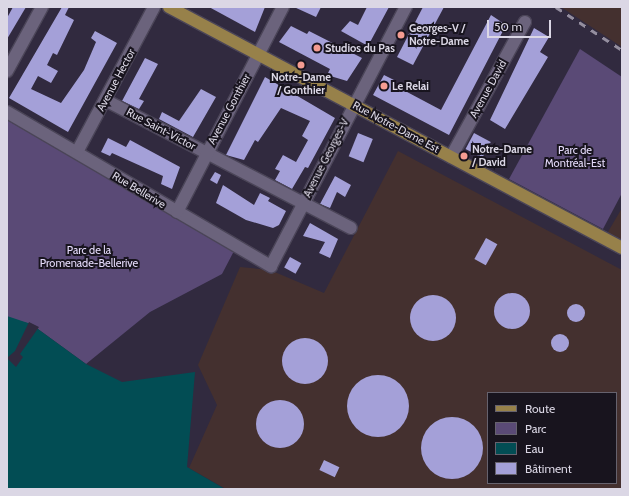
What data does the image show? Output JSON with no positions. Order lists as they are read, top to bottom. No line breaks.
{"streets":{"main road":["Rue Notre-Dame Est"],"street":["Avenue Hector","Avenue David","Avenue Gonthier","Rue Saint-Victor","Avenue Georges-V","Rue Bellerive"]},"crossings":[["Avenue Hector","Rue Saint-Victor"],["Avenue Hector","Rue Bellerive"],["Avenue David","Rue Notre-Dame Est"],["Avenue Gonthier","Rue Notre-Dame Est"],["Avenue Gonthier","Rue Saint-Victor"],["Avenue Gonthier","Rue Bellerive"],["Rue Notre-Dame Est","Avenue Georges-V"],["Rue Saint-Victor","Avenue Georges-V"],["Avenue Georges-V","Rue Bellerive"]],"parks":["Parc de Montréal-Est","Parc de la Promenade-Bellerive"],"places":["Georges-V / Notre-Dame","Studios du Pas","Notre-Dame / Gonthier","Le Relai","Notre-Dame / David"],"legend":["Route","Parc","Eau","Bâtiment"],"scale_bar":"50 m"}
